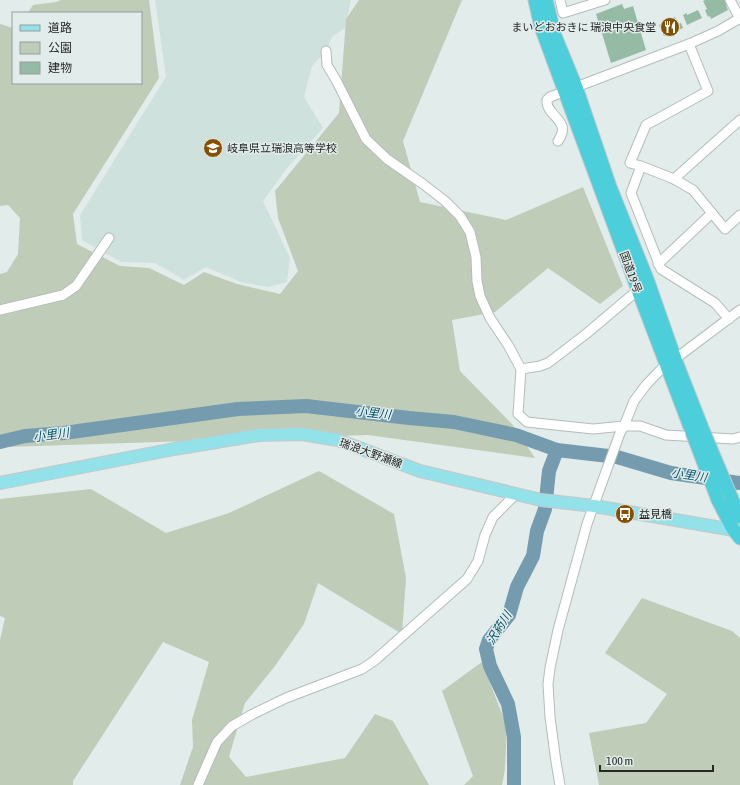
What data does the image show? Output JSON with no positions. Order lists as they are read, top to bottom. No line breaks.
{"streets":{"highway":["国道19号"],"main road":["瑞浪大野瀬線"]},"crossings":[["国道19号","瑞浪大野瀬線"]],"water":["小里川","沢葯川"],"places":{"restaurant":["まいどおおきに 瑞浪中央食堂"],"school or university":["岐阜県立瑞浪高等学校"],"bus stop":["益見橋"]},"legend":["道路","公園","建物"],"scale_bar":"100 m"}
